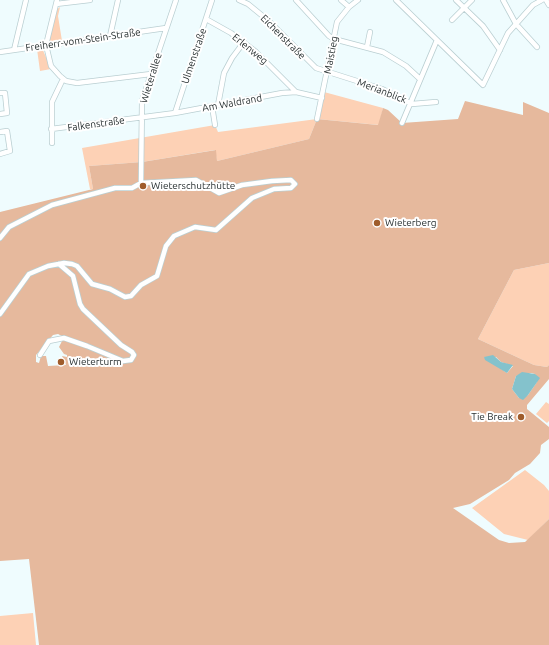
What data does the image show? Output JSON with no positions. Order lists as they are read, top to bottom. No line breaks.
{"streets":{"street":["Eichenstraße","Freiherr-vom-Stein-Straße","Erlenweg","Maistieg","Ulmenstraße","Wieterallee","Merianblick","Am Waldrand","Falkenstraße"]},"crossings":[["Eichenstraße","Maistieg"],["Eichenstraße","Merianblick"],["Freiherr-vom-Stein-Straße","Wieterallee"],["Erlenweg","Ulmenstraße"],["Erlenweg","Am Waldrand"],["Maistieg","Merianblick"],["Maistieg","Am Waldrand"],["Ulmenstraße","Am Waldrand"],["Wieterallee","Am Waldrand"],["Wieterallee","Falkenstraße"],["Am Waldrand","Falkenstraße"]],"places":["Wieterschutzhütte","Wieterberg","Wieterturm","Tie Break"]}
